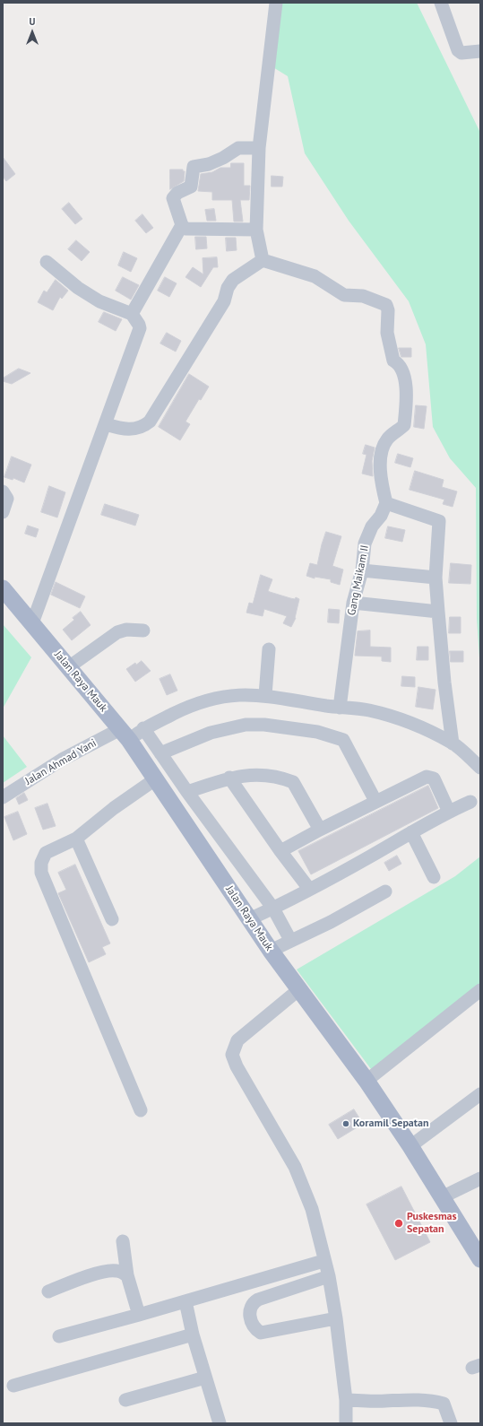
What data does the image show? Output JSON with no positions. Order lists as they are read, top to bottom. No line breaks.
{"streets":{"main road":["Jalan Raya Mauk"],"street":["Gang Maikam II","Jalan Ahmad Yani"]},"crossings":[["Gang Maikam II","Jalan Ahmad Yani"],["Jalan Raya Mauk","Jalan Ahmad Yani"]],"places":["Koramil Sepatan","Puskesmas Sepatan"],"north":"top"}
